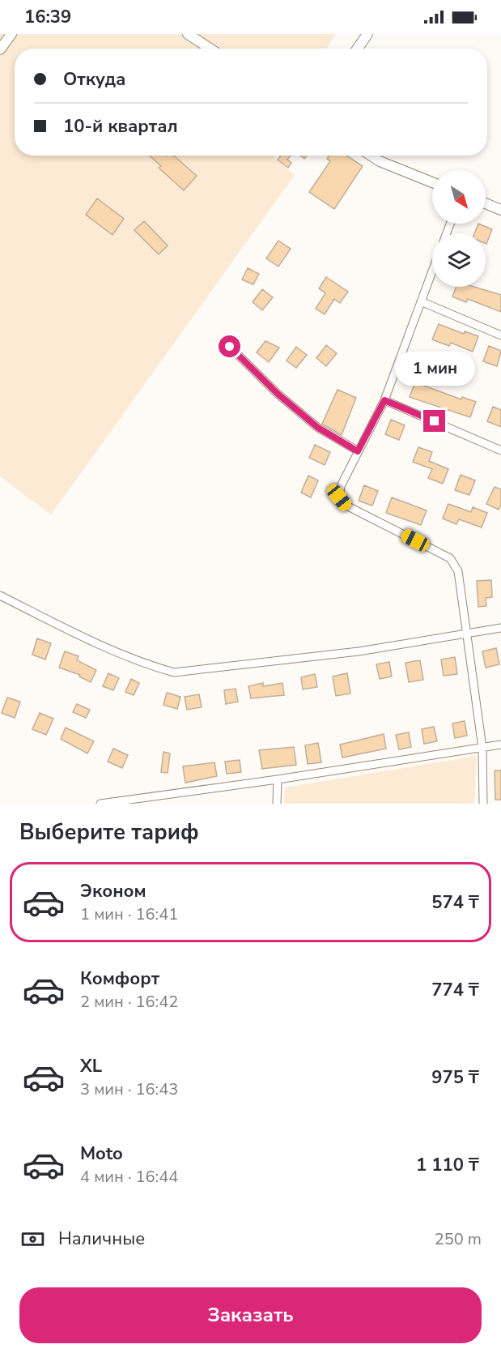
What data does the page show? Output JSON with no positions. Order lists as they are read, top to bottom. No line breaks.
{"north":"bottom right","page":{"status":"16:39","banner":["Откуда","10-й квартал"],"bubble":"1 мин","heading":"Выберите тариф","list":[{"name":"Эконом","note":"1 мин · 16:41","value":"574 ₸"},{"name":"Комфорт","note":"2 мин · 16:42","value":"774 ₸"},{"name":"XL","note":"3 мин · 16:43","value":"975 ₸"},{"name":"Moto","note":"4 мин · 16:44","value":"1 110 ₸"}],"pay":["Наличные","250 m"],"buttons":"Заказать"}}
